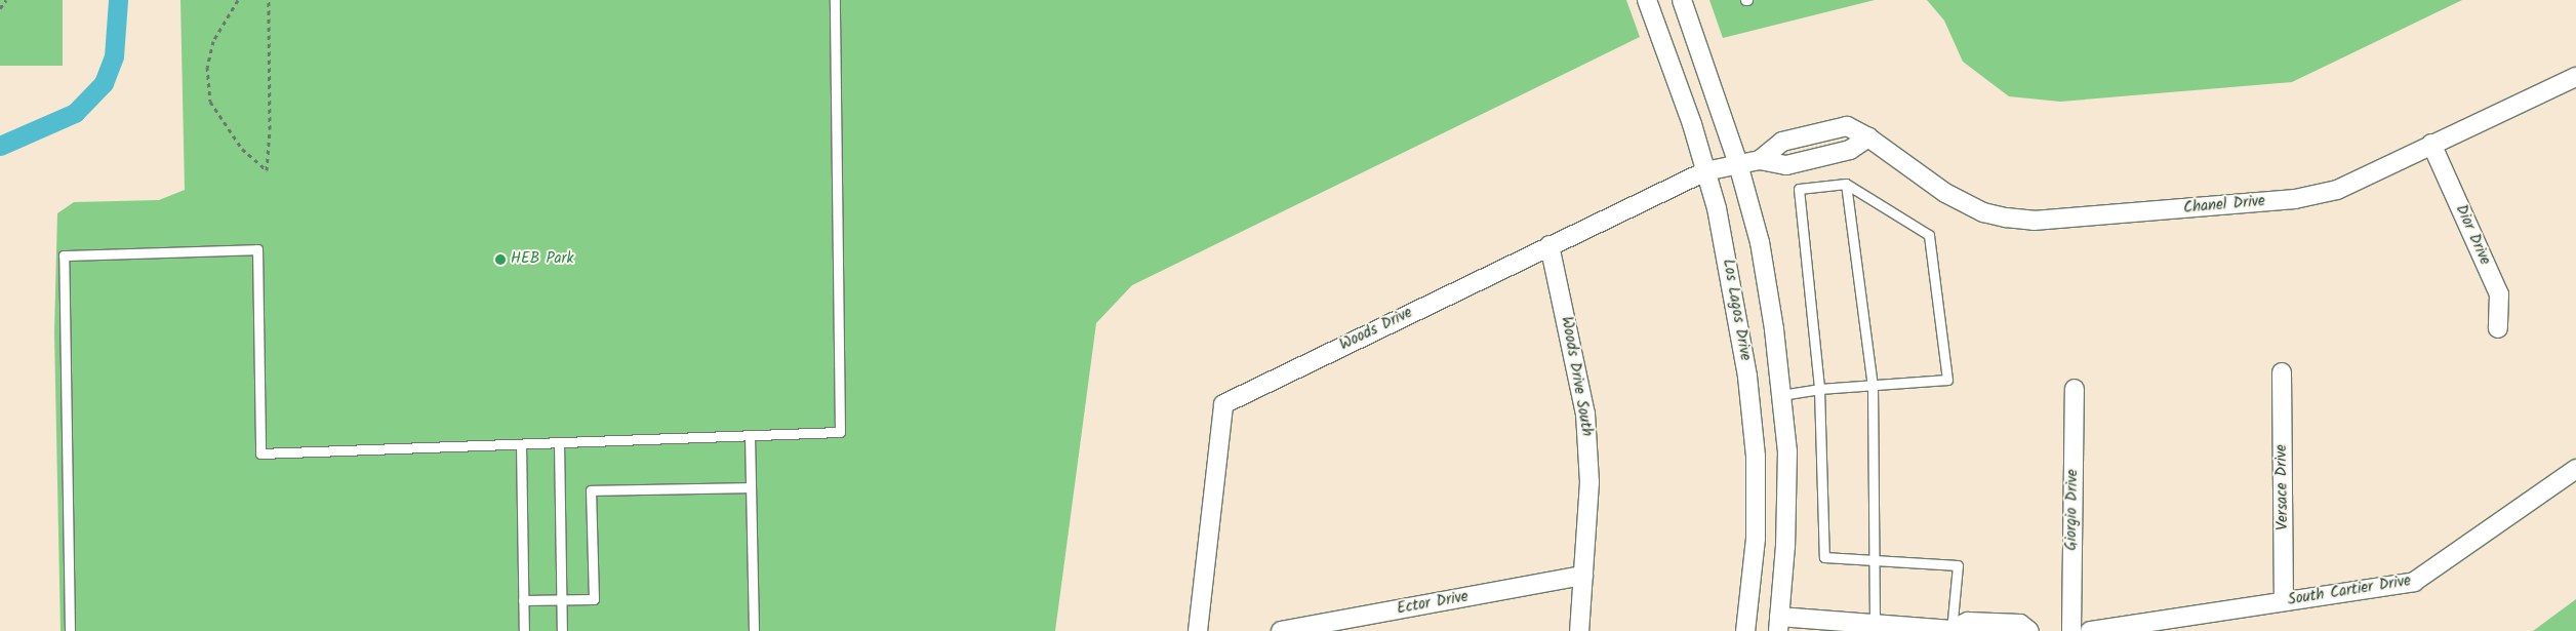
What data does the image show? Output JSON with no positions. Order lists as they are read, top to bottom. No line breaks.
{"streets":{"street":["Chanel Drive","Dior Drive","Los Lagos Drive","Woods Drive","Woods Drive South","Versace Drive","Giorgio Drive","South Cartier Drive","Ector Drive"]},"crossings":[["Chanel Drive","Dior Drive"],["Chanel Drive","Woods Drive"],["Los Lagos Drive","Woods Drive"],["Woods Drive","Woods Drive South"],["Woods Drive South","Ector Drive"],["Versace Drive","South Cartier Drive"]],"places":["HEB Park"]}
